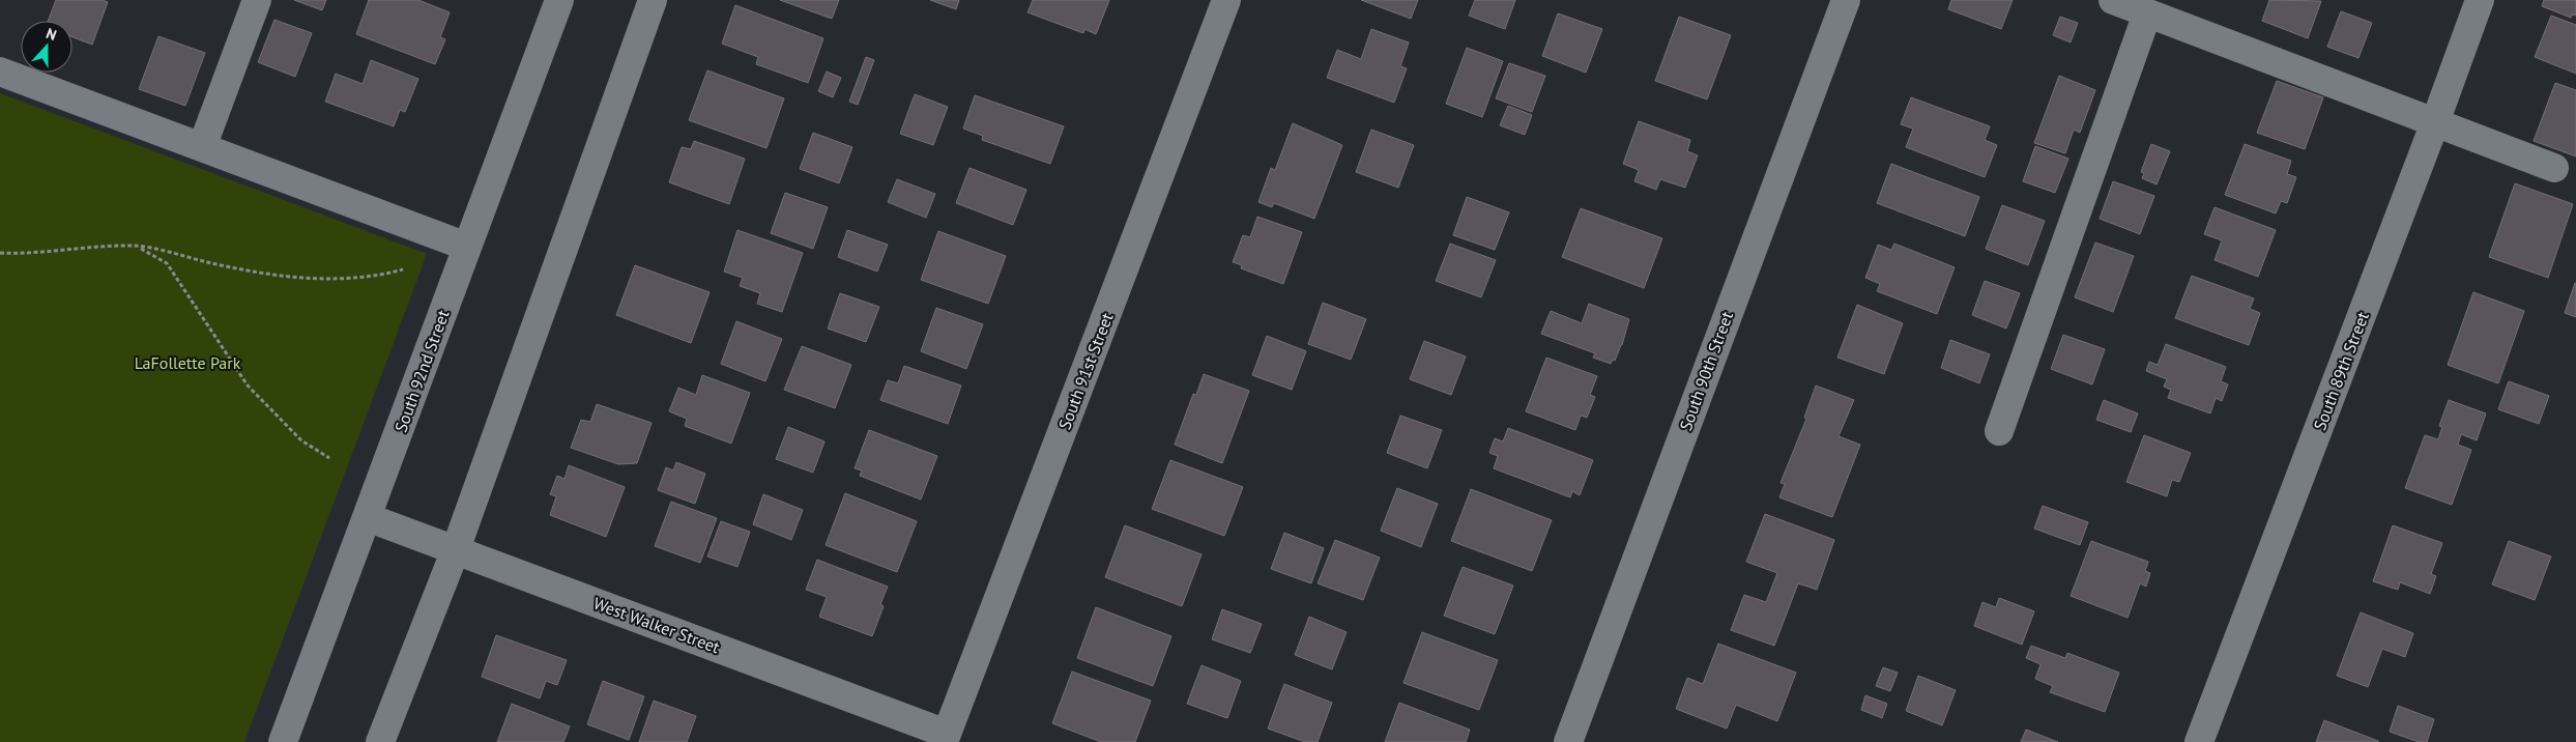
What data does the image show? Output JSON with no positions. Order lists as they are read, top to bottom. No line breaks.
{"streets":{"street":["South 92nd Street","South 91st Street","South 90th Street","South 89th Street","West Walker Street"]},"crossings":[["South 92nd Street","West Walker Street"],["South 91st Street","West Walker Street"]],"parks":["LaFollette Park"],"north":"top"}
